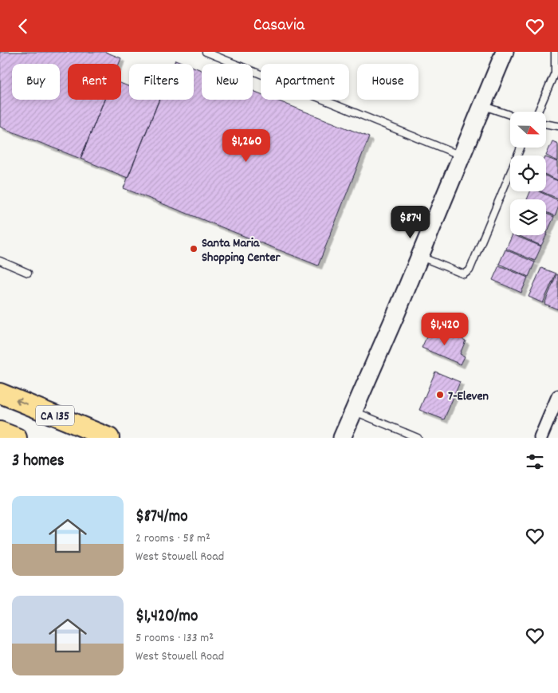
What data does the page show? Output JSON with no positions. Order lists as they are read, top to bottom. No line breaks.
{"streets":{"main road":["CA 135"]},"places":["Santa Maria Shopping Center","7-Eleven"],"north":"right","page":{"header":"Casavia","chip":["Buy","Rent","Filters","New","Apartment","House"],"price":["$1,260","$874","$1,420"],"heading":"3 homes","list":[{"name":"$874/mo","note":"2 rooms · 58 m² · West Stowell Road"},{"name":"$1,420/mo","note":"5 rooms · 133 m² · West Stowell Road"}]}}
